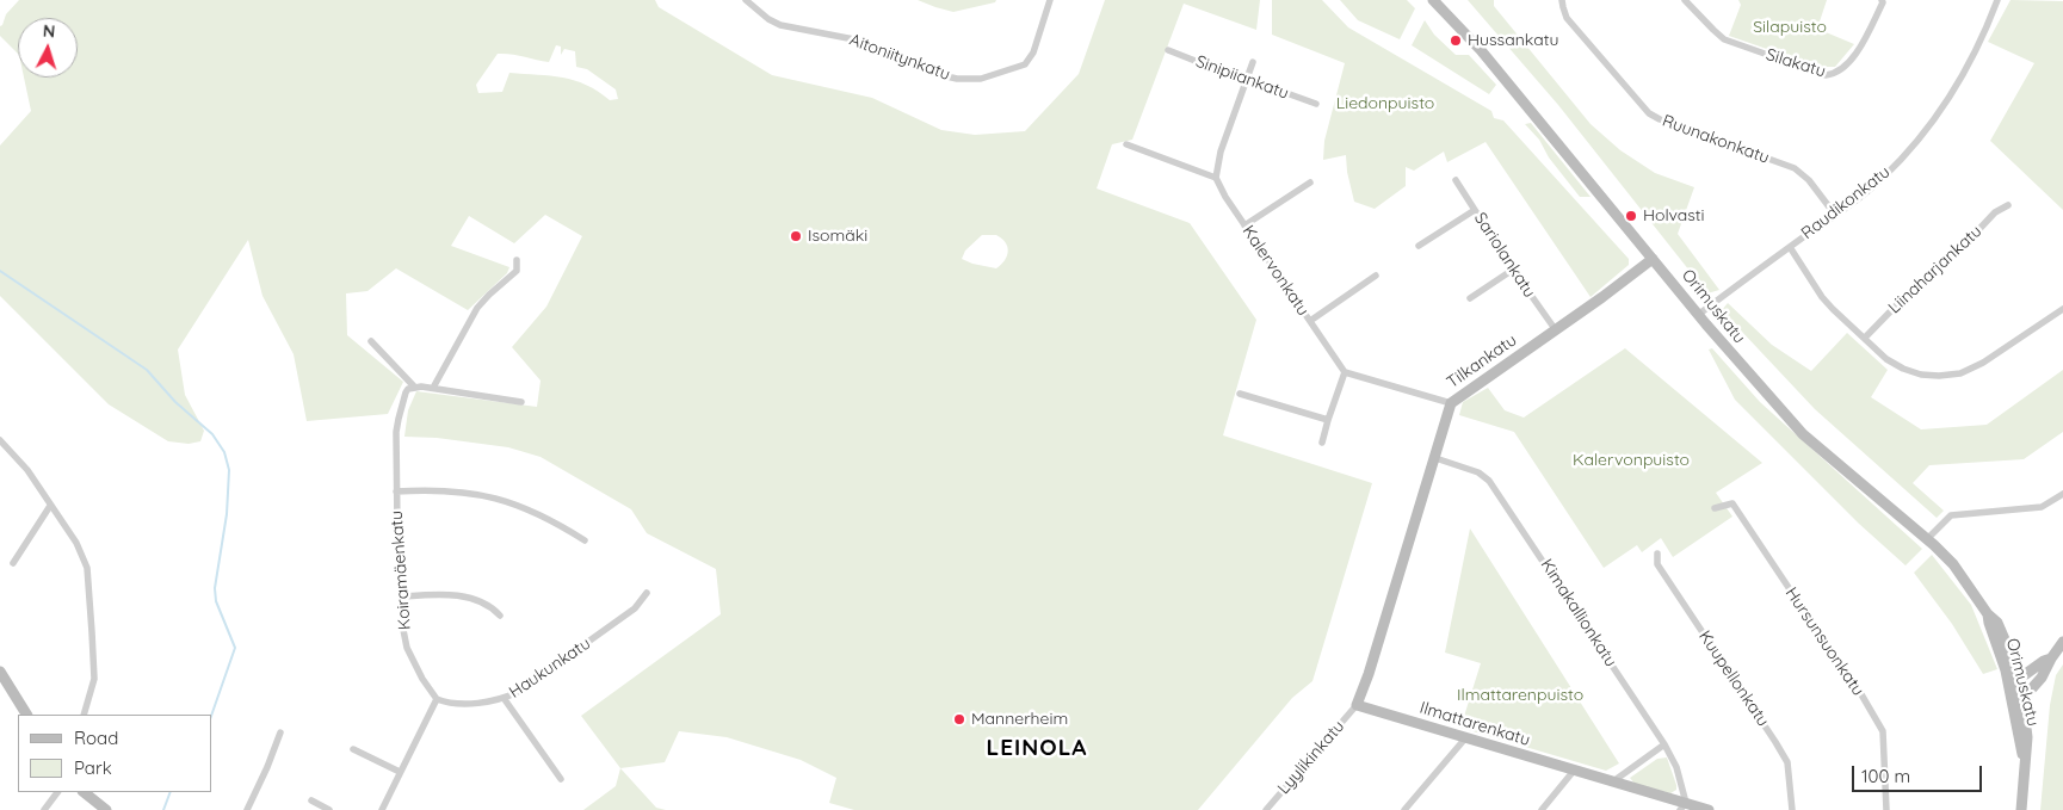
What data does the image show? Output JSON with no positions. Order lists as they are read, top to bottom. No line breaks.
{"streets":{"street":["Aitoniitynkatu","Silakatu","Sinipiiankatu","Ruunakonkatu","Raudikonkatu","Sariolankatu","Liinaharjankatu","Kalervonkatu","Orimuskatu","Tilkankatu","Koiramäenkatu","Kimakallionkatu","Hursunsuonkatu","Haukunkatu","Kuupellonkatu","Ilmattarenkatu","Lyylikinkatu"]},"crossings":[["Ruunakonkatu","Raudikonkatu"],["Raudikonkatu","Orimuskatu"],["Sariolankatu","Tilkankatu"],["Orimuskatu","Tilkankatu"],["Tilkankatu","Kimakallionkatu"],["Tilkankatu","Ilmattarenkatu"],["Tilkankatu","Lyylikinkatu"],["Koiramäenkatu","Haukunkatu"],["Kimakallionkatu","Ilmattarenkatu"],["Ilmattarenkatu","Lyylikinkatu"]],"districts":["LEINOLA"],"parks":["Silapuisto","Liedonpuisto","Kalervonpuisto","Ilmattarenpuisto"],"places":["Hussankatu","Holvasti","Isomäki","Mannerheim"],"legend":["Road","Park"],"scale_bar":"100 m","north":"top"}
